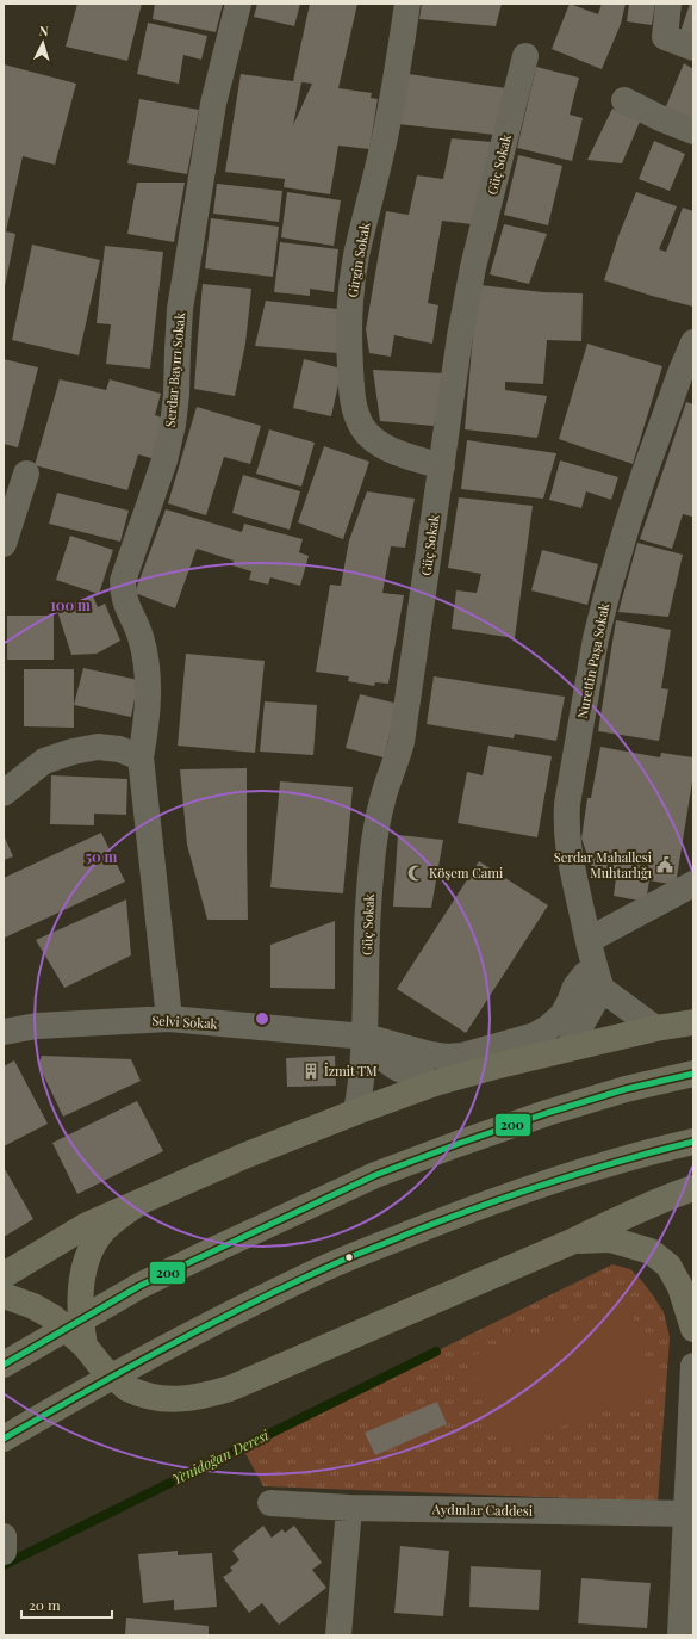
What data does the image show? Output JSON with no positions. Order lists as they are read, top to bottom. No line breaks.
{"streets":{"street":["Güç Sokak","Girgin Sokak","Serdar Bayırı Sokak","Nurettin Paşa Sokak","Selvi Sokak","Aydınlar Caddesi"]},"crossings":[["Güç Sokak","Girgin Sokak"],["Güç Sokak","Selvi Sokak"],["Serdar Bayırı Sokak","Selvi Sokak"],["Nurettin Paşa Sokak","Selvi Sokak"]],"water":["Yenidoğan Deresi"],"places":{"public building":["Serdar Mahallesi Muhtarlığı"],"mosque":["Köşem Cami"],"building":["İzmit TM"]},"lines":["transit line 200"],"scale_bar":"20 m","north":"top","rings":["100 m","50 m"]}
